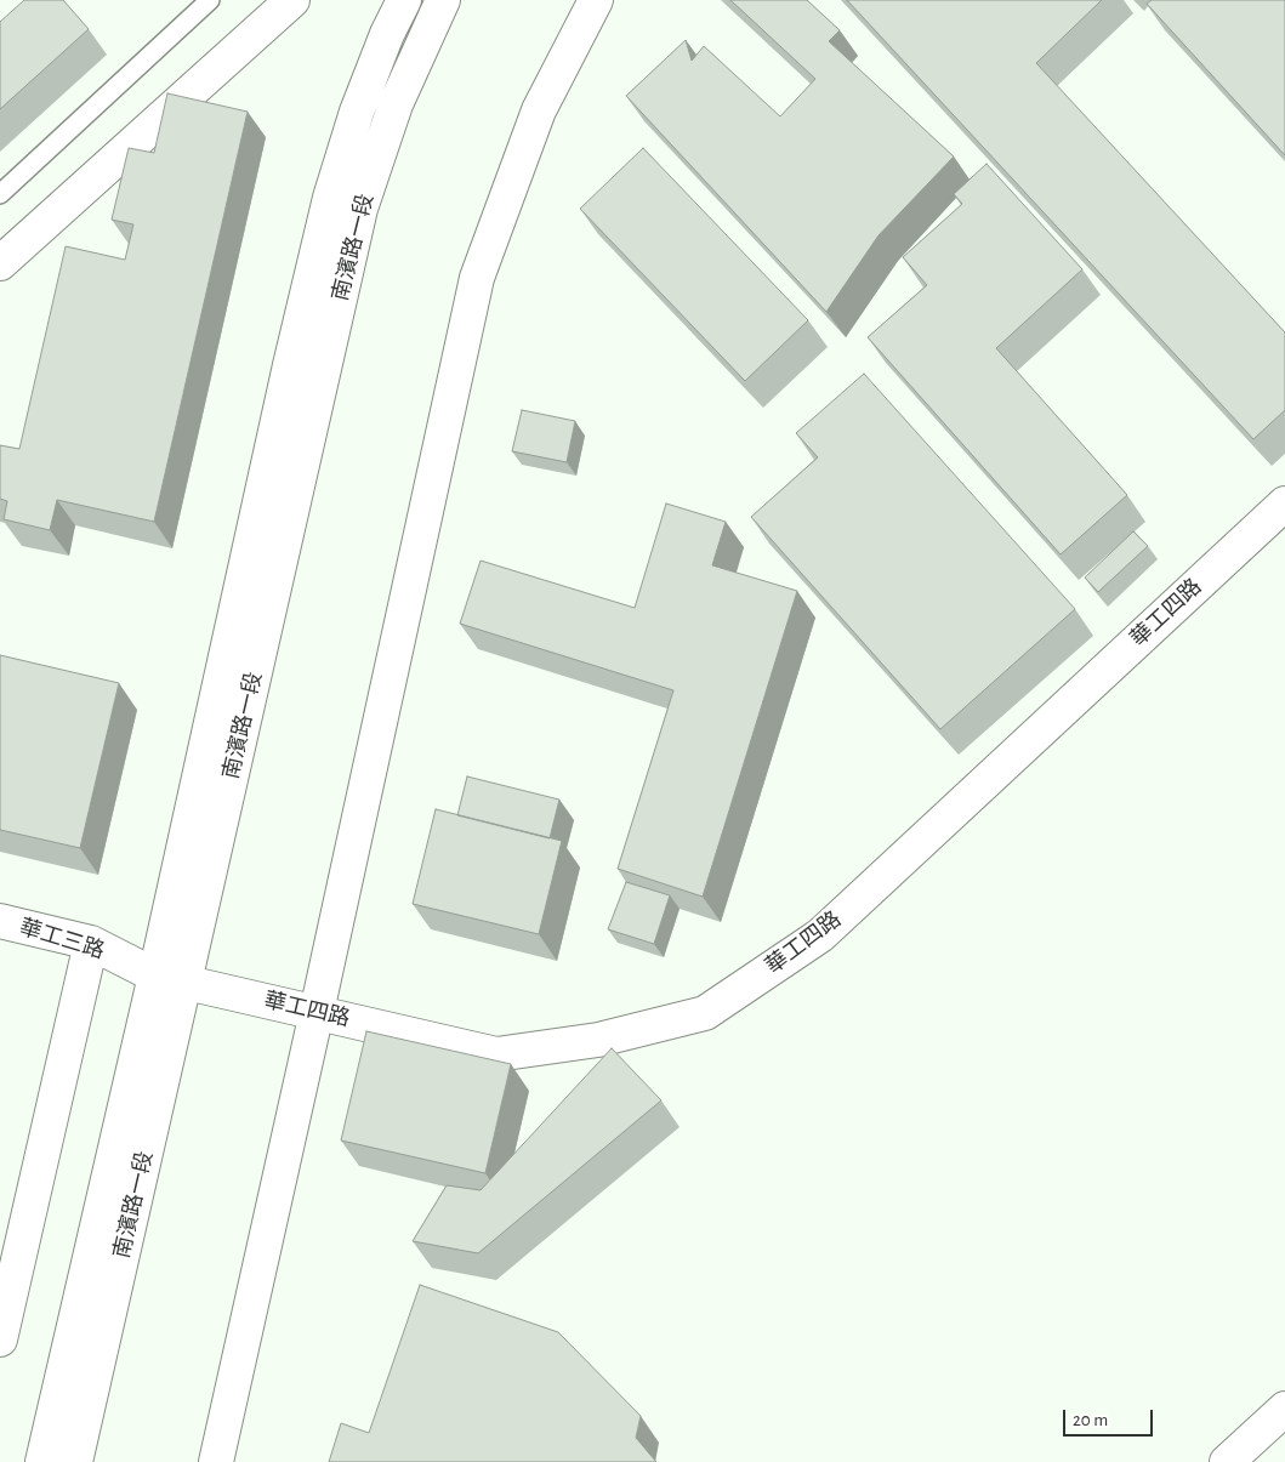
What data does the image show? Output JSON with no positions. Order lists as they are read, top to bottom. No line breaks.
{"streets":{"street":["南濱路一段","華工四路","華工三路"]},"crossings":[["南濱路一段","華工四路"],["南濱路一段","華工三路"],["華工四路","華工三路"]],"scale_bar":"20 m"}
